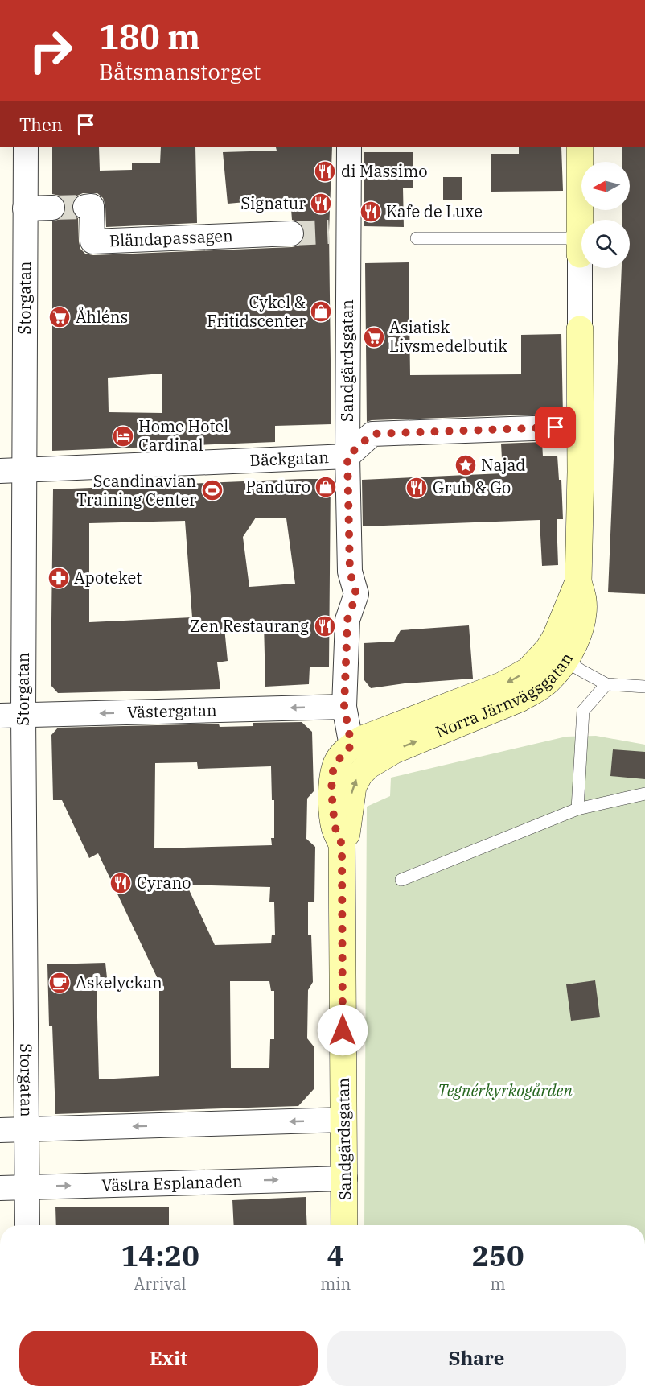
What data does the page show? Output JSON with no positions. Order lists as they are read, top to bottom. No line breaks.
{"streets":{"street":["Bländapassagen","Storgatan","Sandgärdsgatan","Bäckgatan","Norra Järnvägsgatan","Västergatan","Västra Esplanaden"]},"crossings":[["Storgatan","Bäckgatan"],["Storgatan","Västergatan"],["Storgatan","Västra Esplanaden"],["Sandgärdsgatan","Bäckgatan"],["Sandgärdsgatan","Norra Järnvägsgatan"],["Sandgärdsgatan","Västergatan"],["Sandgärdsgatan","Västra Esplanaden"]],"one_way":["Västergatan"],"parks":["Tegnérkyrkogården"],"places":{"restaurant":["di Massimo","Signatur","Kafe de Luxe","Grub & Go","Zen Restaurang","Cyrano"],"shop":["Cykel & Fritidscenter","Panduro"],"supermarket":["Åhléns","Asiatisk Livsmedelbutik"],"hotel":["Home Hotel Cardinal"],"place":["Najad"],"sports":["Scandinavian Training Center"],"pharmacy":["Apoteket"],"cafe":["Askelyckan"]},"north":"left","page":{"turn":["180 m","Båtsmanstorget"],"then":"Then","eta":["14:20","Arrival","4","min","250","m"],"buttons":["Exit","Share"]}}
